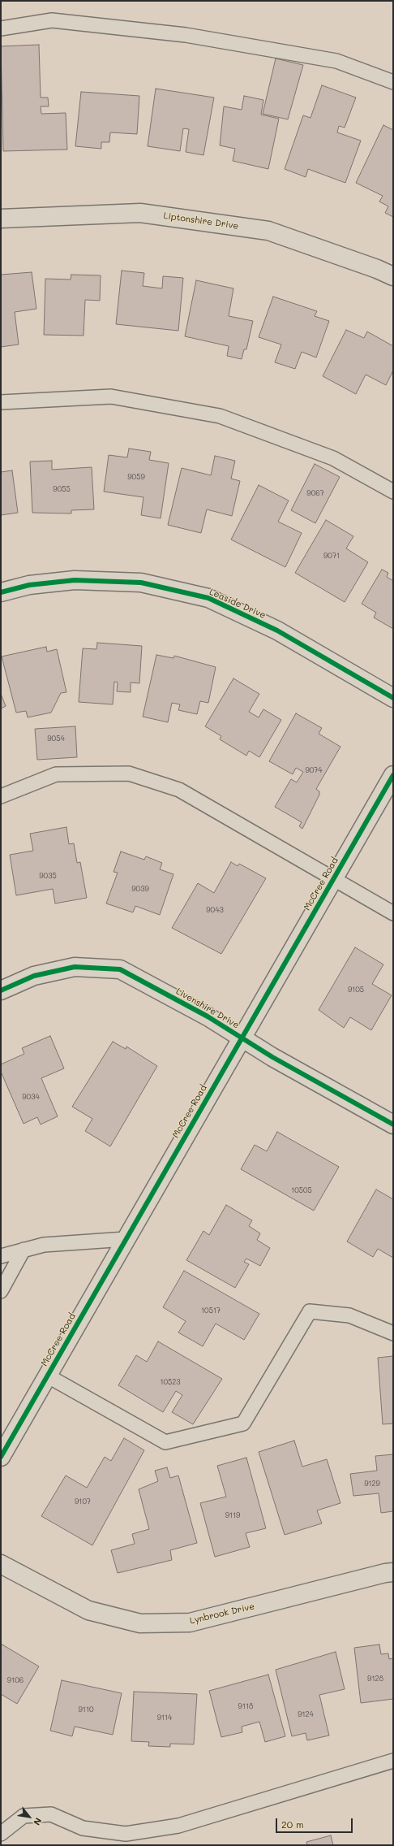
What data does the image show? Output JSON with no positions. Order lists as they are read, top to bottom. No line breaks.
{"streets":{"street":["Liptonshire Drive","Leaside Drive","McCree Road","Livenshire Drive","Lynbrook Drive"]},"crossings":[["McCree Road","Livenshire Drive"]],"house_numbers":["9059","9055","9067","9071","9054","9074","9035","9039","9043","9105","9034","10505","10517","10523","9129","9107","9119","9128","9106","9118","9110","9124","9114"],"scale_bar":"20 m","north":"bottom right"}
